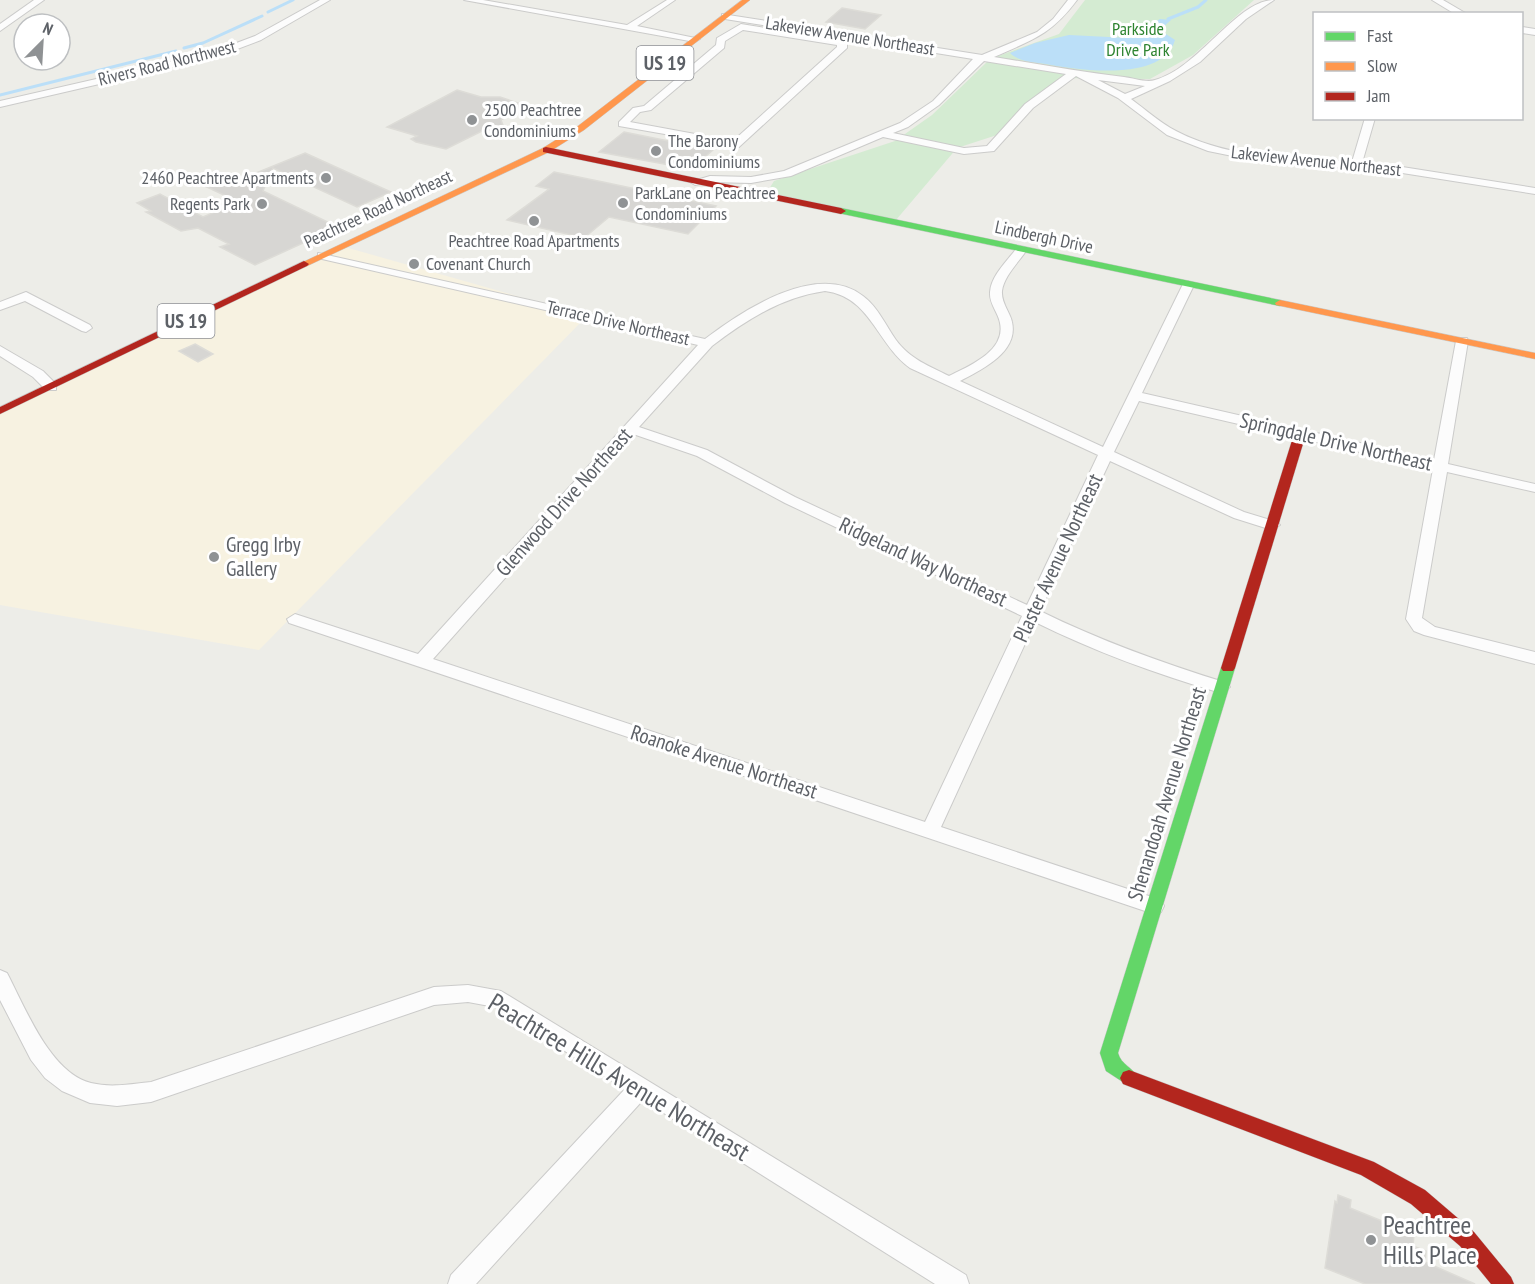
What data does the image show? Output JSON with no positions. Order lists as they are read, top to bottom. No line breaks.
{"streets":{"main road":["US 19","Peachtree Road Northeast","Lindbergh Drive","Shenandoah Avenue Northeast"],"street":["Lakeview Avenue Northeast","Rivers Road Northwest","Terrace Drive Northeast","Springdale Drive Northeast","Glenwood Drive Northeast","Plaster Avenue Northeast","Ridgeland Way Northeast","Roanoke Avenue Northeast","Peachtree Hills Avenue Northeast"]},"crossings":[["Lakeview Avenue Northeast","Peachtree Road Northeast"],["Peachtree Road Northeast","Lindbergh Drive"],["Peachtree Road Northeast","Terrace Drive Northeast"],["Lindbergh Drive","Plaster Avenue Northeast"],["Terrace Drive Northeast","Glenwood Drive Northeast"],["Terrace Drive Northeast","Plaster Avenue Northeast"],["Terrace Drive Northeast","Shenandoah Avenue Northeast"],["Springdale Drive Northeast","Plaster Avenue Northeast"],["Springdale Drive Northeast","Shenandoah Avenue Northeast"],["Glenwood Drive Northeast","Ridgeland Way Northeast"],["Glenwood Drive Northeast","Roanoke Avenue Northeast"],["Plaster Avenue Northeast","Ridgeland Way Northeast"],["Plaster Avenue Northeast","Roanoke Avenue Northeast"],["Ridgeland Way Northeast","Shenandoah Avenue Northeast"],["Roanoke Avenue Northeast","Shenandoah Avenue Northeast"]],"parks":["Parkside Drive Park"],"places":["2500 Peachtree Condominiums","The Barony Condominiums","2460 Peachtree Apartments","ParkLane on Peachtree Condominiums","Regents Park","Peachtree Road Apartments","Covenant Church","Gregg Irby Gallery","Peachtree Hills Place"],"legend":["Fast","Slow","Jam"],"north":"top right"}
